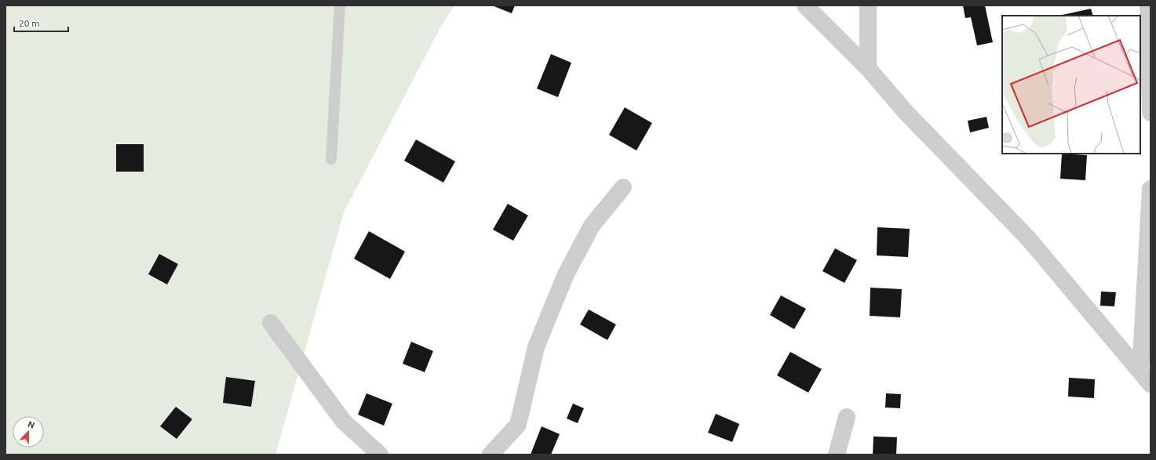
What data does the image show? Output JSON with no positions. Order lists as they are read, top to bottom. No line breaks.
{"scale_bar":"20 m","north":"top"}
